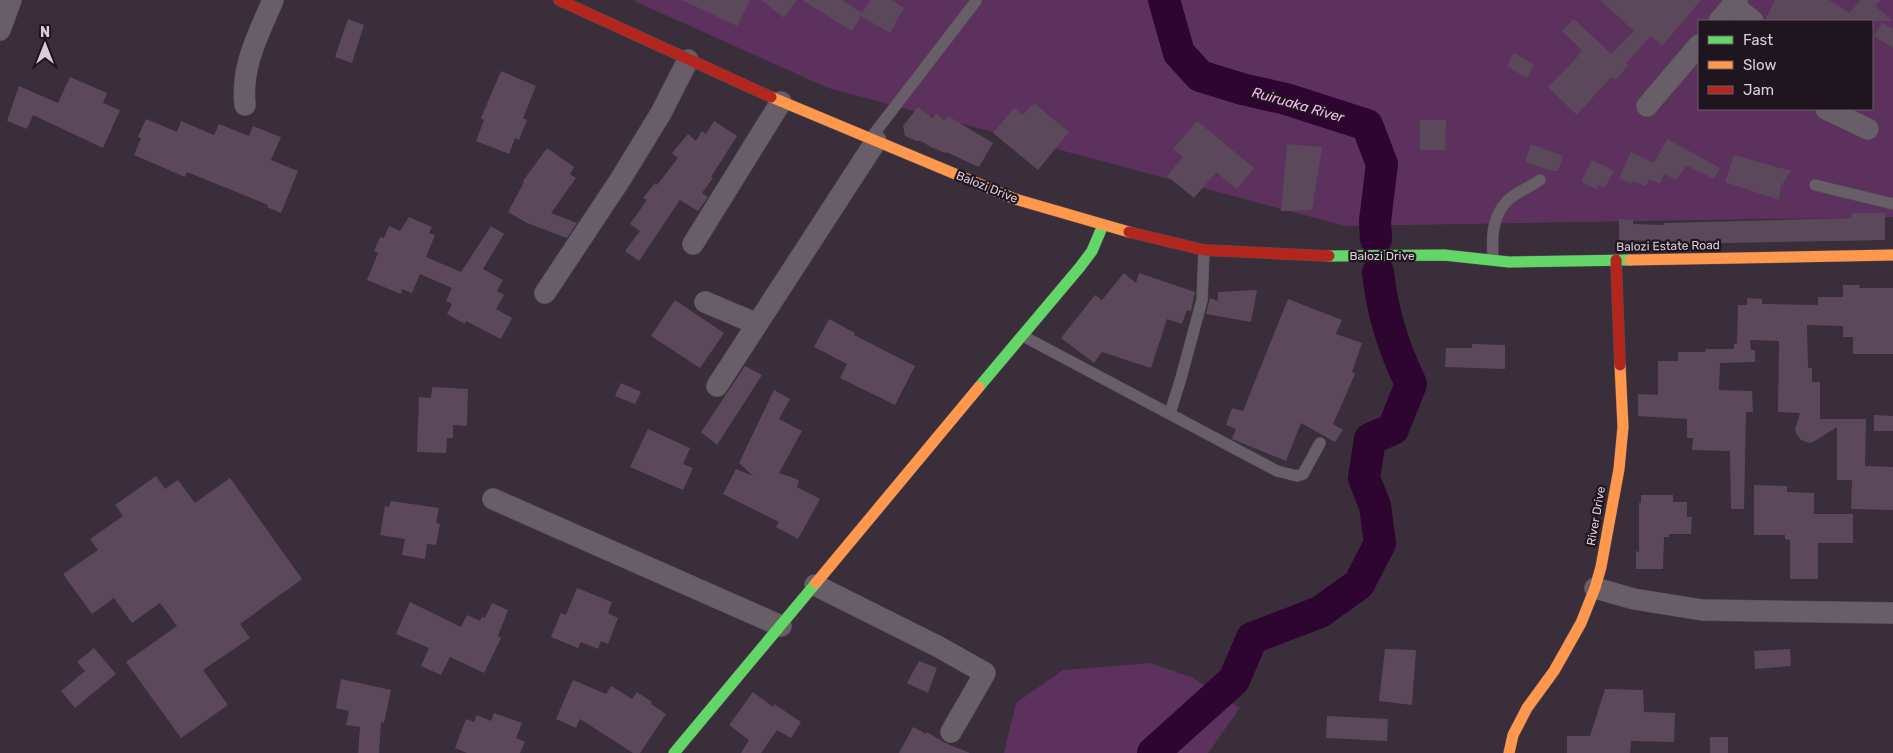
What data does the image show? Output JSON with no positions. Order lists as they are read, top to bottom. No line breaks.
{"streets":{"street":["Balozi Drive","Balozi Estate Road","River Drive"]},"crossings":[["Balozi Drive","Balozi Estate Road"],["Balozi Estate Road","River Drive"]],"water":["Ruiruaka River"],"legend":["Fast","Slow","Jam"],"north":"top"}
